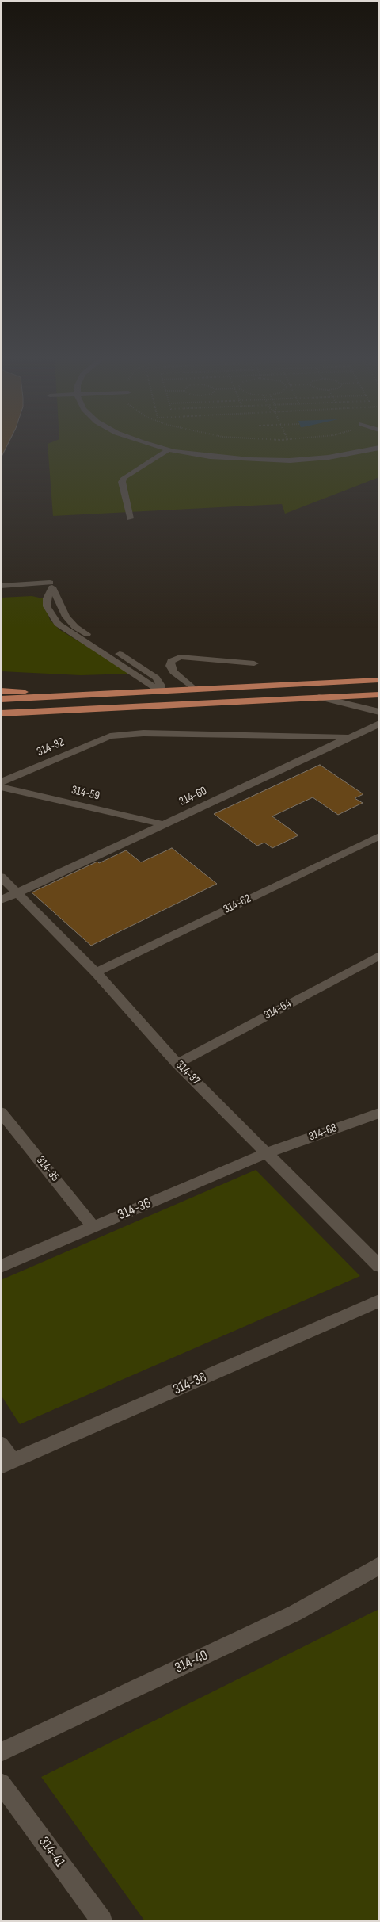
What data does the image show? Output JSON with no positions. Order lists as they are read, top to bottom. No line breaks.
{"streets":{"street":["314-32","314-59","314-60","314-62","314-64","314-37","314-68","314-35","314-36","314-38","314-40","314-41"]},"crossings":[["314-32","314-60"],["314-59","314-60"],["314-60","314-37"],["314-62","314-37"],["314-64","314-37"],["314-37","314-68"],["314-37","314-36"],["314-68","314-36"],["314-35","314-36"]]}
